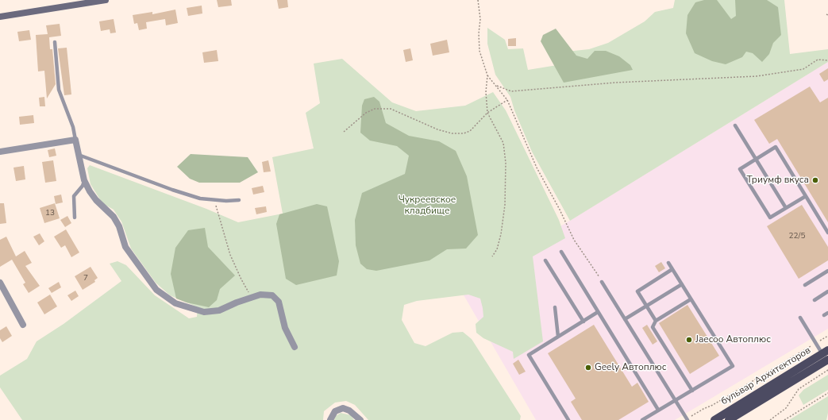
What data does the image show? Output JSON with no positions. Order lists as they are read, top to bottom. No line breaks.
{"streets":{"main road":["бульвар Архитекторов"]},"parks":["Чукреевское кладбище"],"places":["Триумф вкуса","Jaecoo Автоплюс","Geely Автоплюс"],"house_numbers":["13","22/5","7"]}
